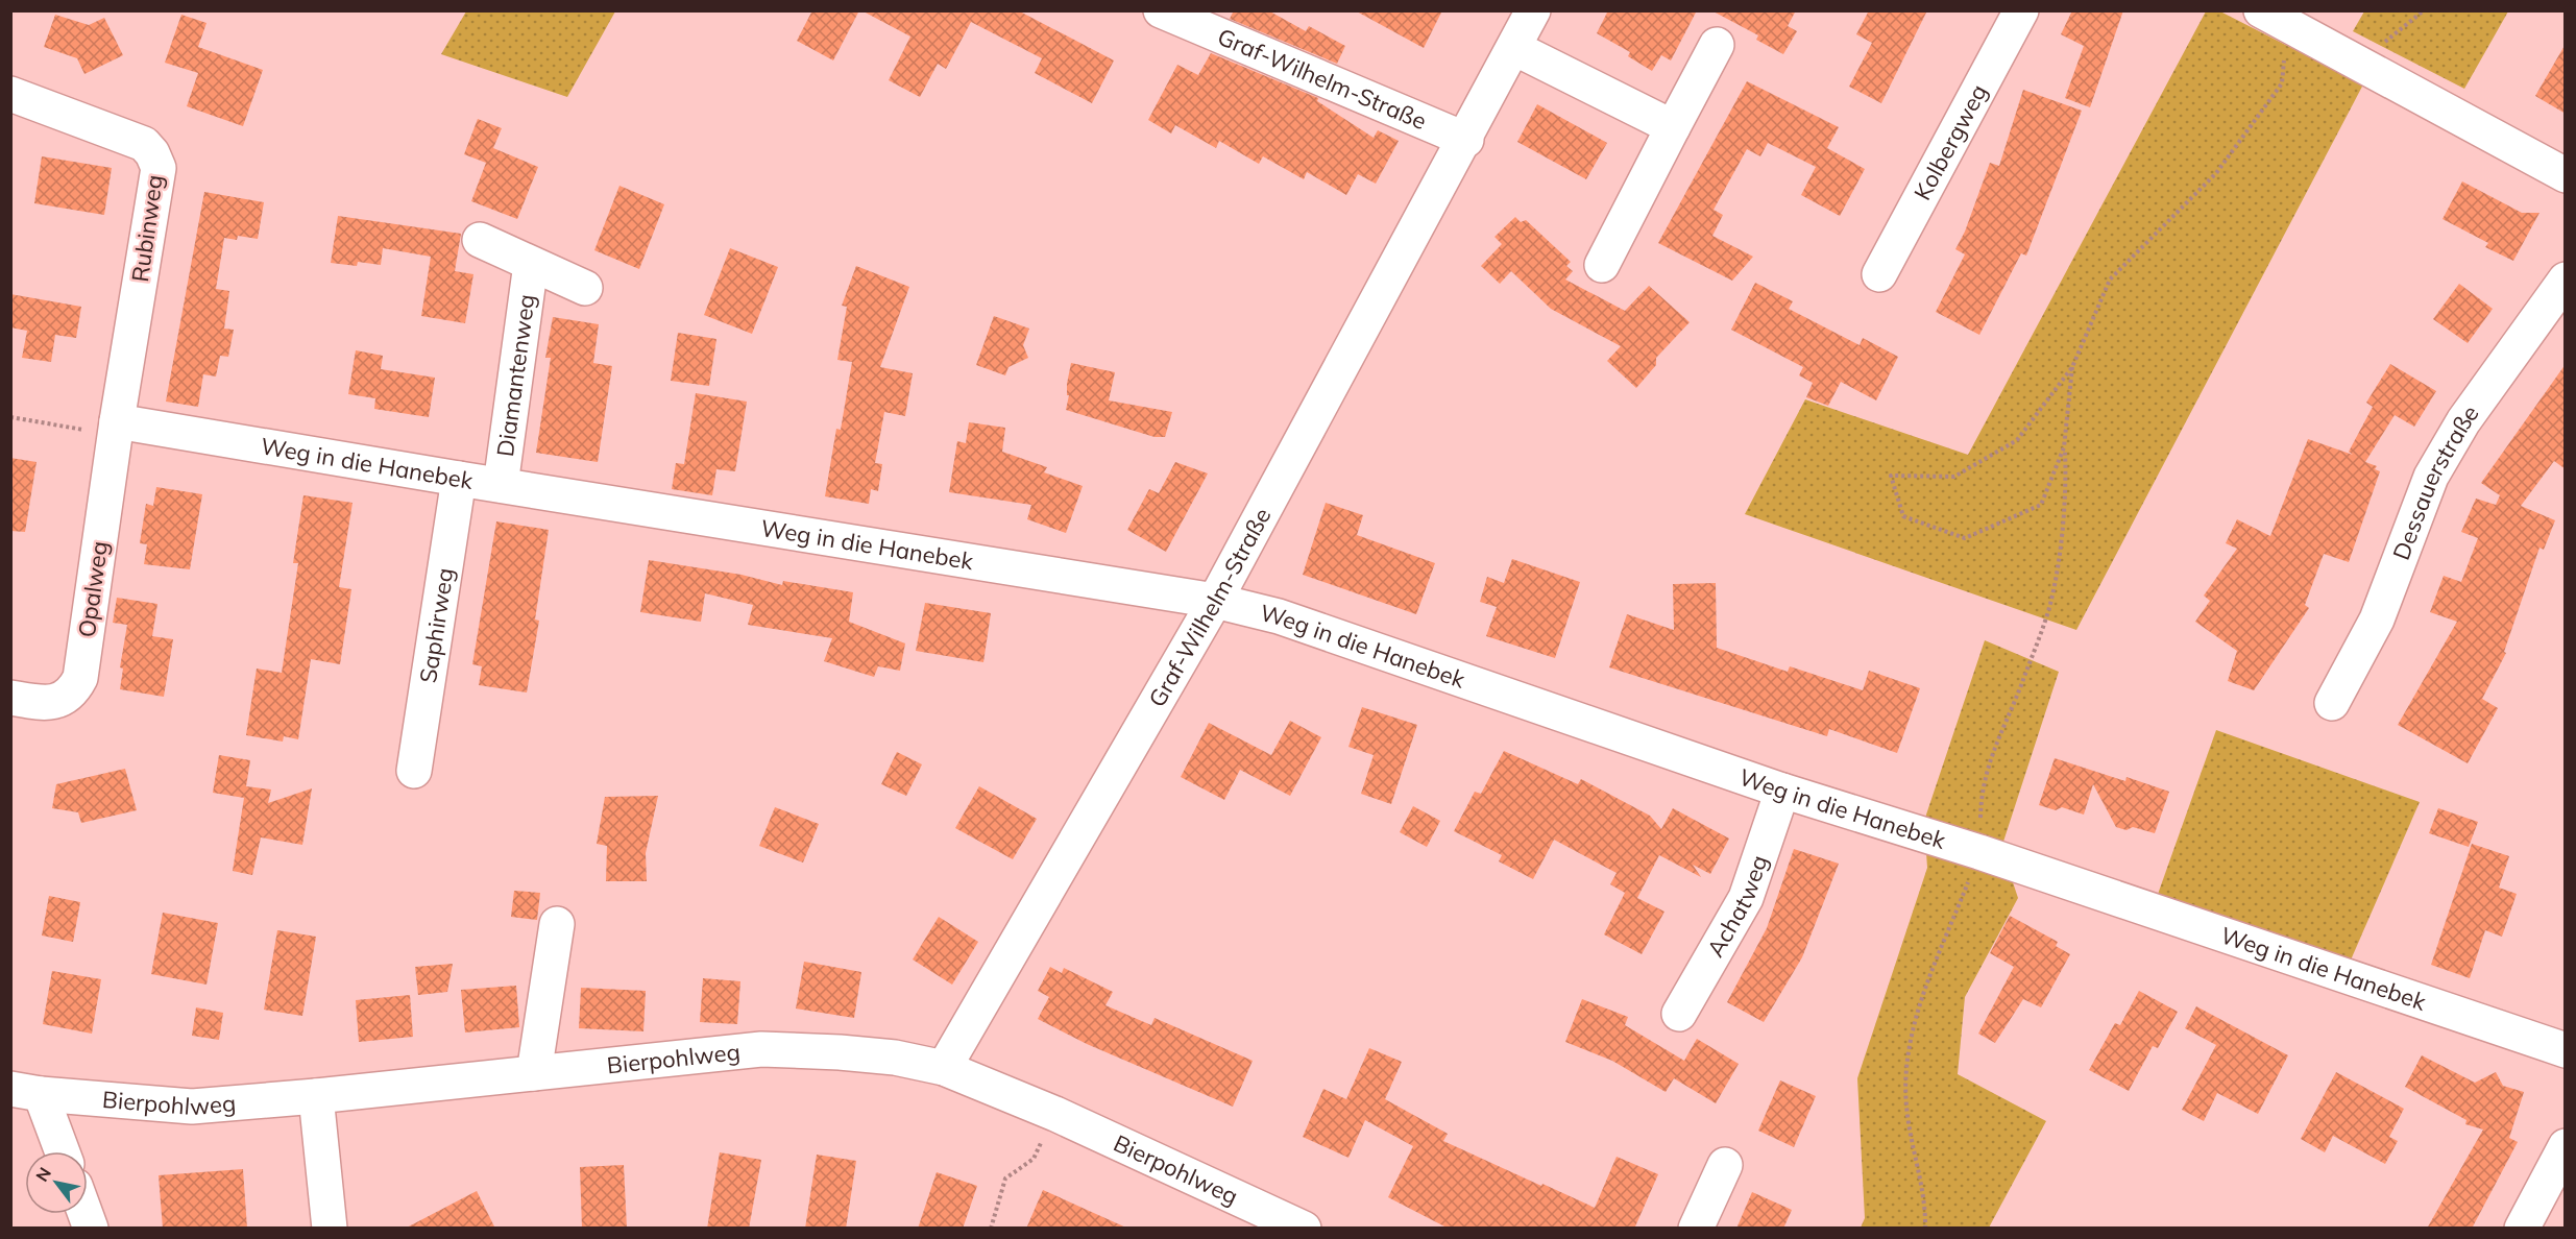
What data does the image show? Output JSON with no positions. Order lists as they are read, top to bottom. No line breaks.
{"streets":{"street":["Graf-Wilhelm-Straße","Kolbergweg","Rubinweg","Diamantenweg","Weg in die Hanebek","Dessauerstraße","Opalweg","Saphirweg","Achatweg","Bierpohlweg"]},"crossings":[["Graf-Wilhelm-Straße","Weg in die Hanebek"],["Graf-Wilhelm-Straße","Bierpohlweg"],["Rubinweg","Weg in die Hanebek"],["Rubinweg","Opalweg"],["Diamantenweg","Weg in die Hanebek"],["Weg in die Hanebek","Opalweg"],["Weg in die Hanebek","Saphirweg"],["Weg in die Hanebek","Achatweg"]],"north":"top left"}
